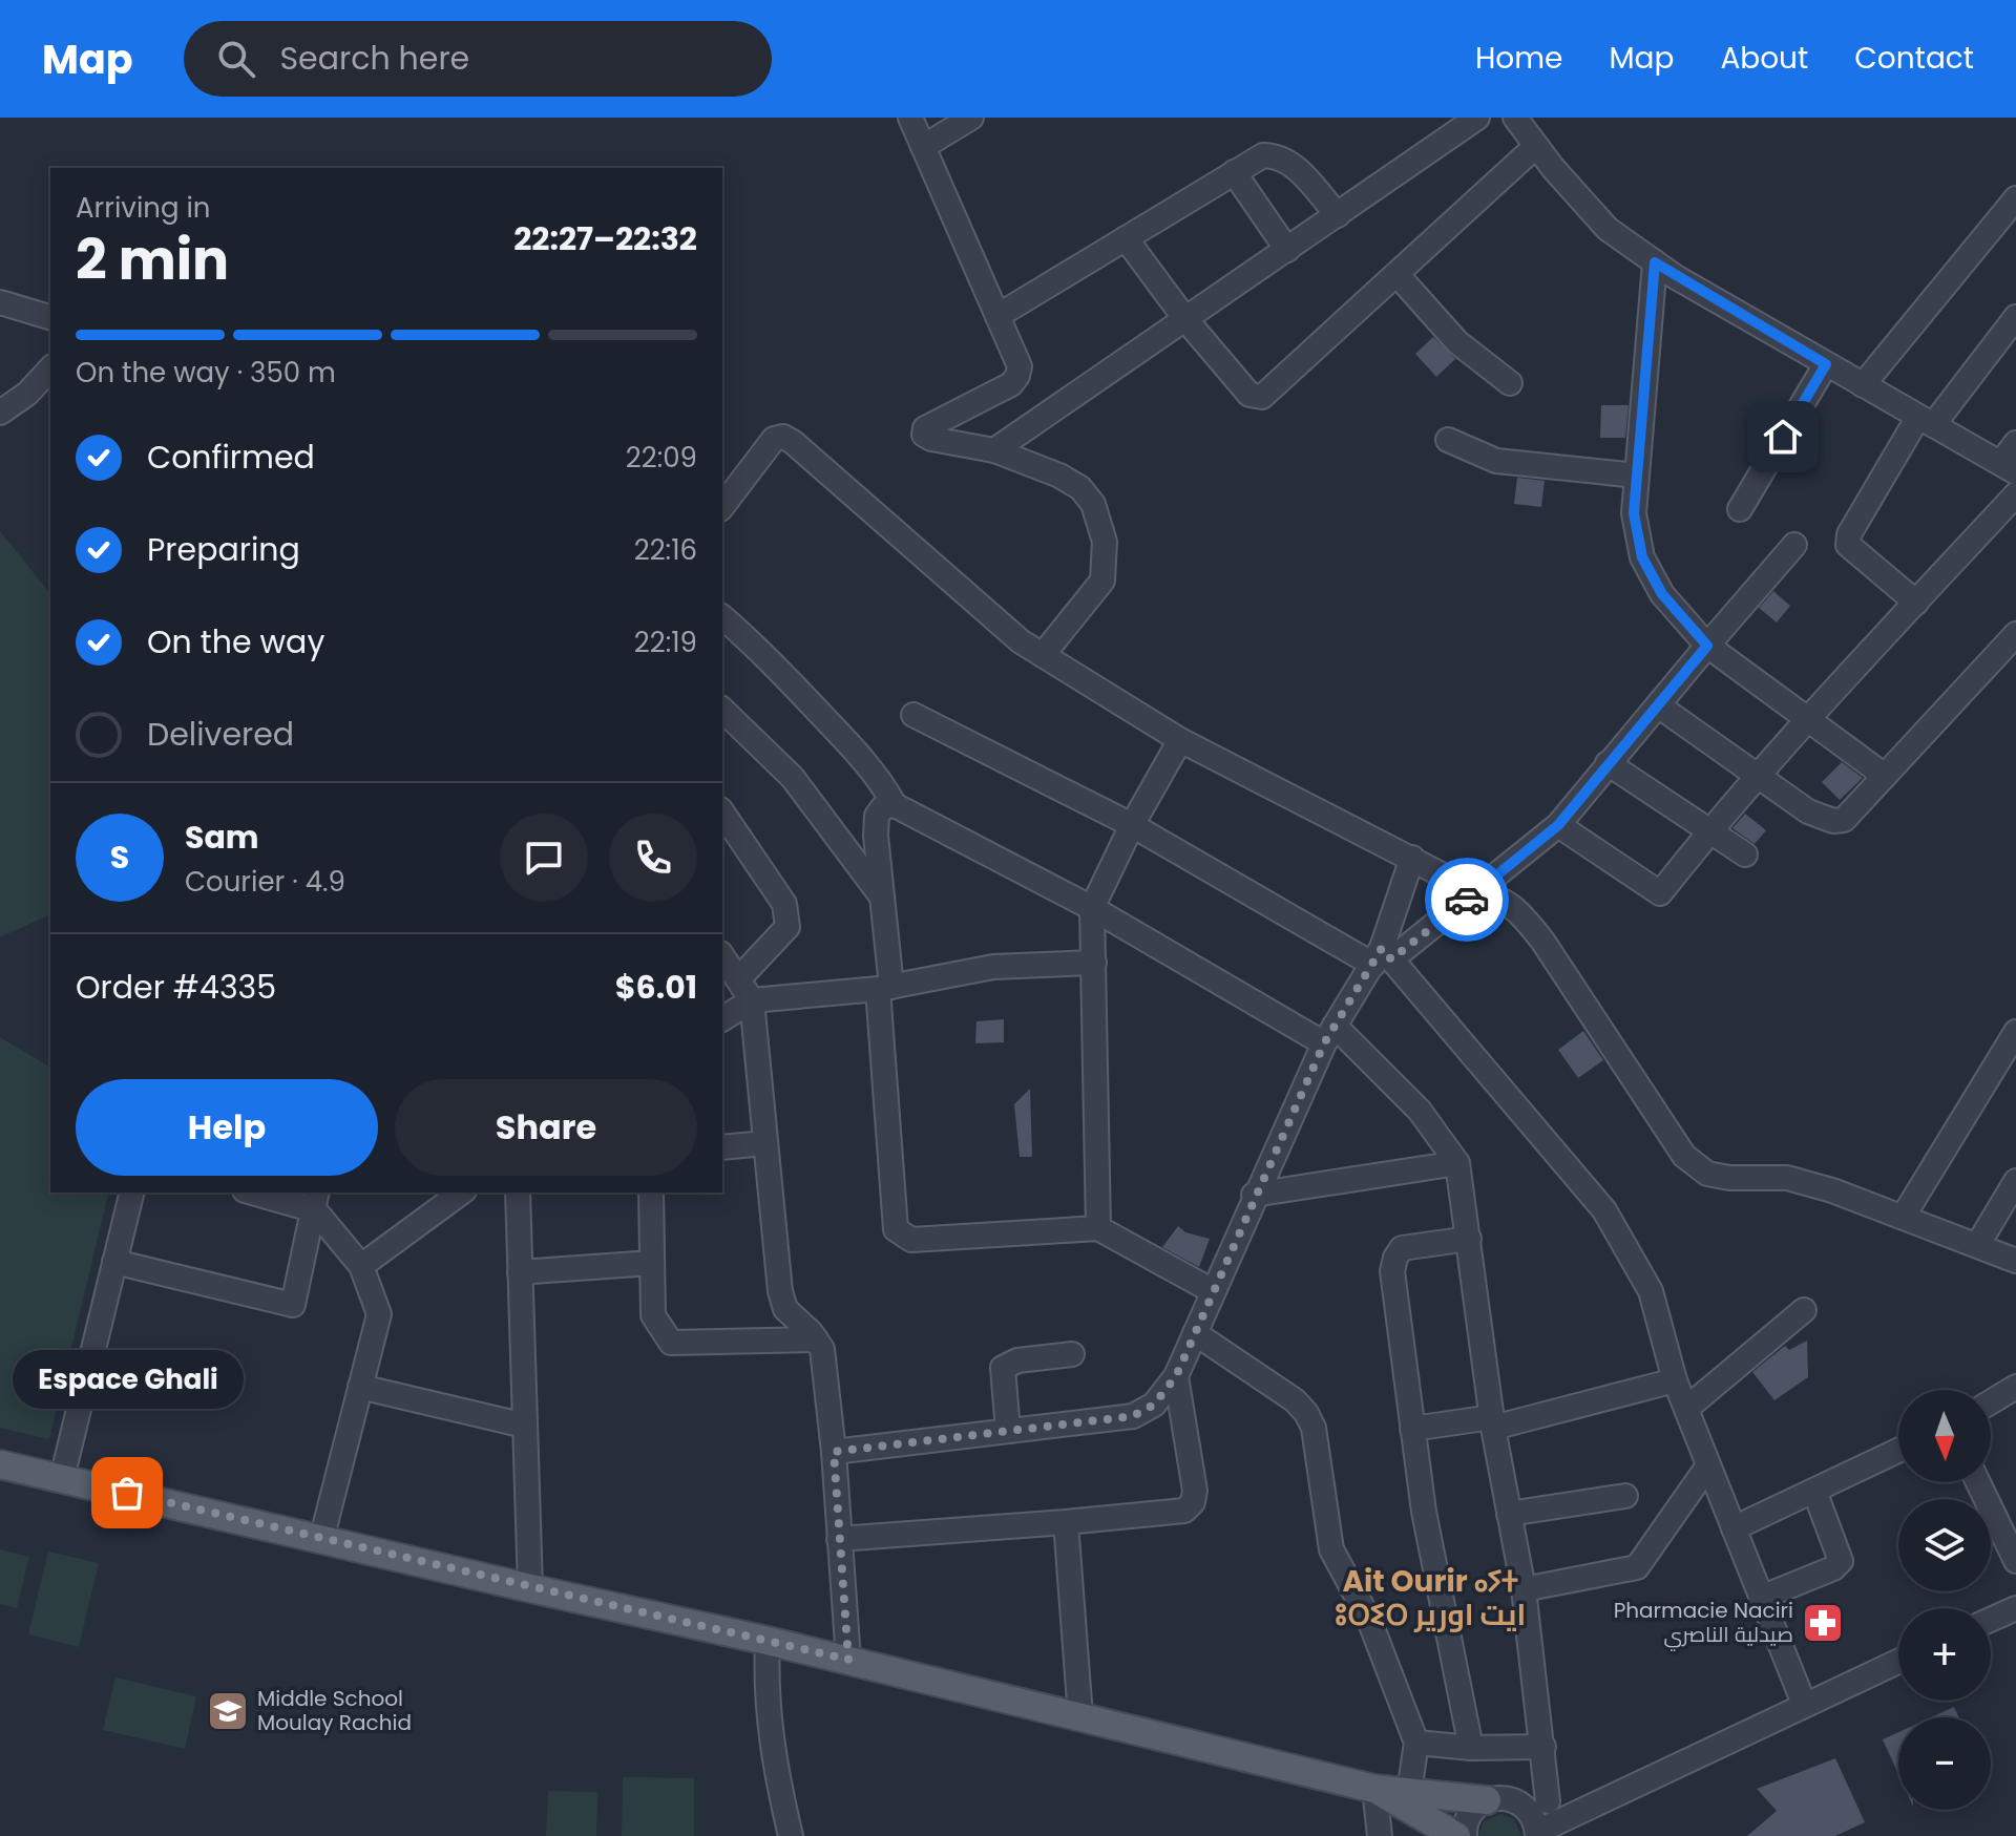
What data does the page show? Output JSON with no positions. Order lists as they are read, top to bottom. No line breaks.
{"districts":["Ait Ourir ⴰⵢⵜ ⵓⵔⵉⵔ ايت اورير"],"places":{"other":["Espace Ghali"],"pharmacy":["Pharmacie Naciri صيدلية الناصري"],"school or university":["Middle School Moulay Rachid"]},"north":"bottom","page":{"header":"Map","search":"Search here","nav":["Home","Map","About","Contact"],"heading":["2 min","Arriving in","22:27–22:32"],"panel":["Sam","Courier · 4.9","Order #4335","$6.01"],"bar":"On the way · 350 m","list":[["Confirmed","22:09"],["Preparing","22:16"],["On the way","22:19"],"Delivered"],"round":"S","buttons":["Help","Share"],"bubble":"Espace Ghali","map_buttons":["+","−"]}}
